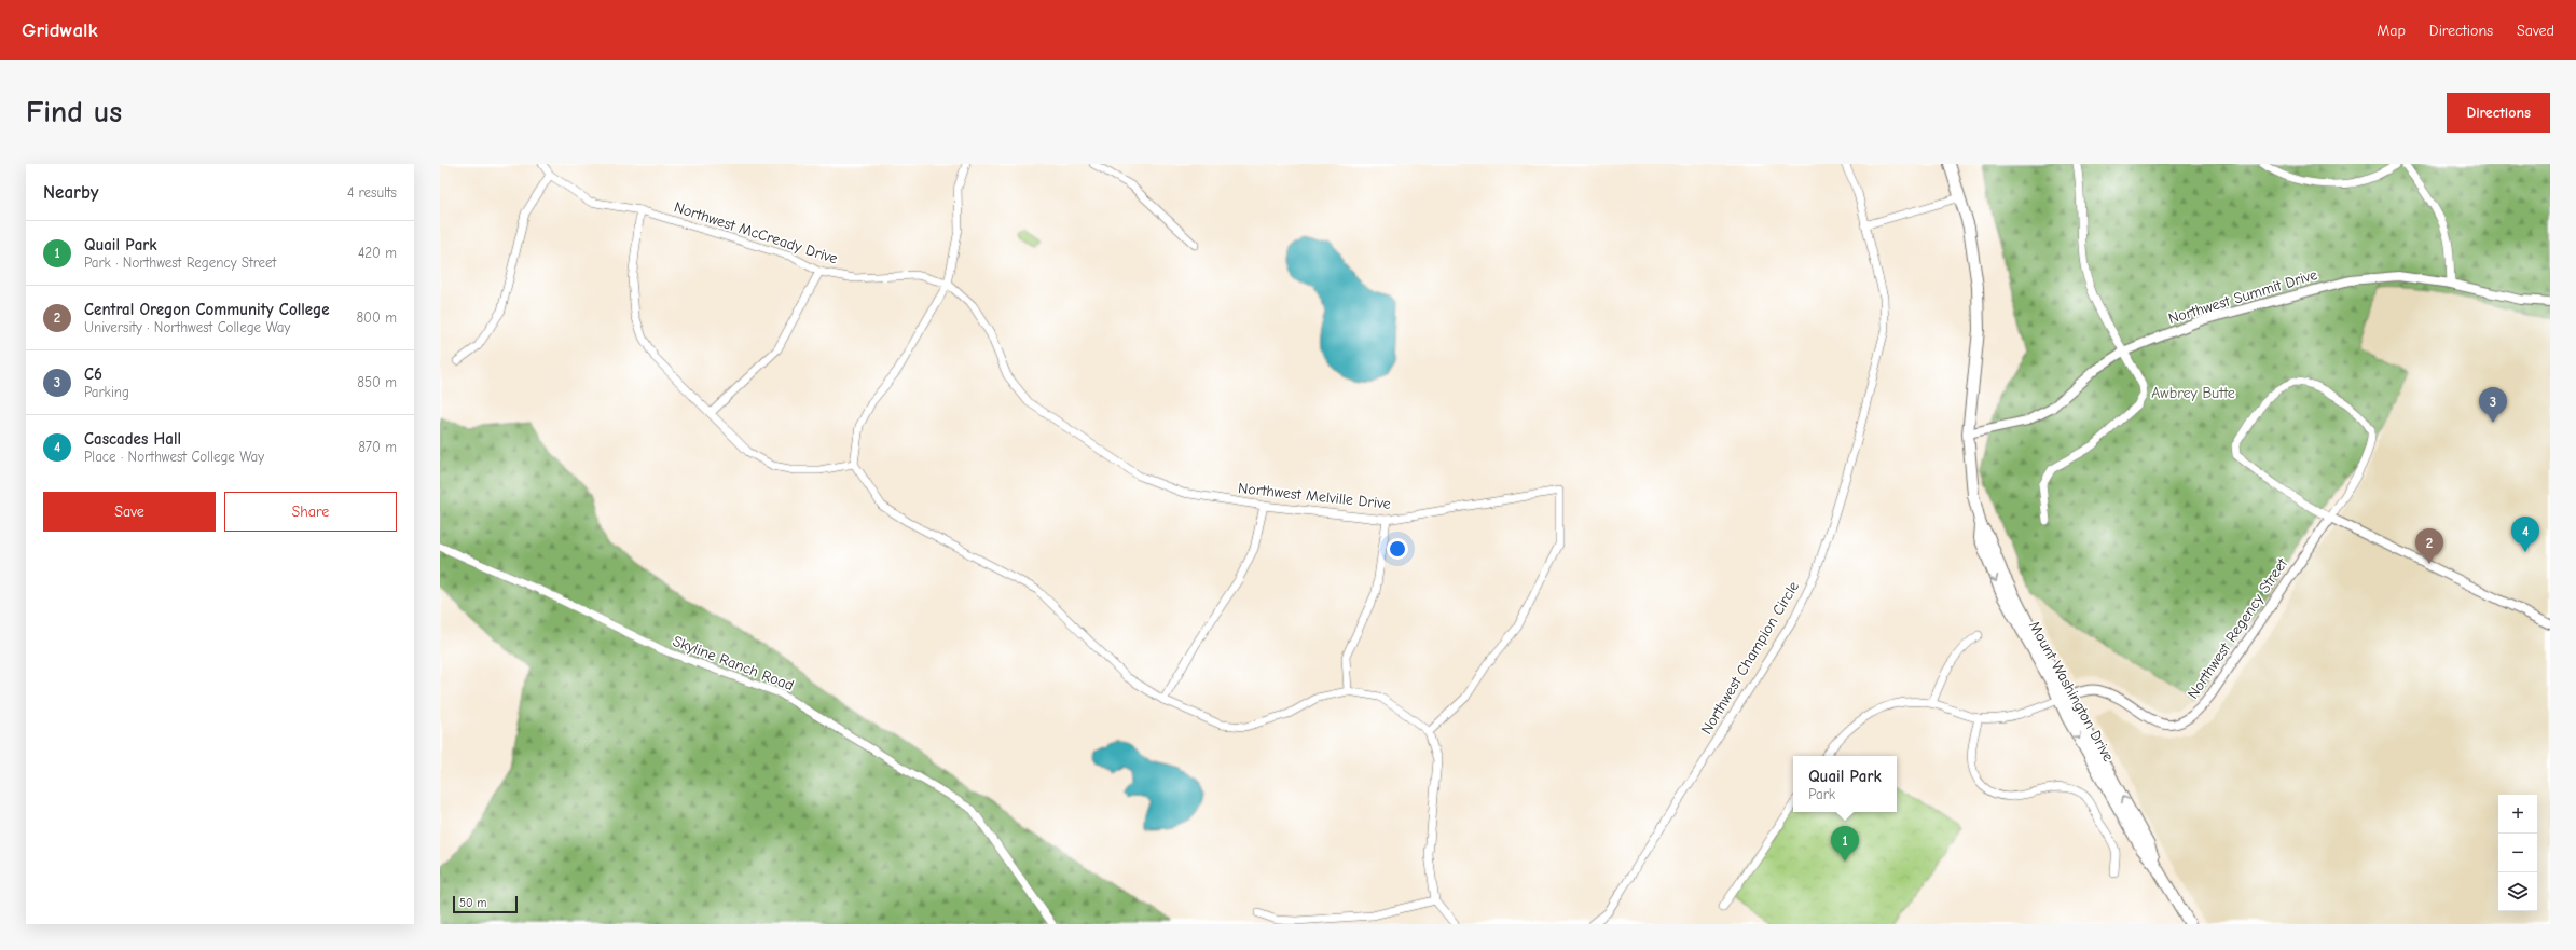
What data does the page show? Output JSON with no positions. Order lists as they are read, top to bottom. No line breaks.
{"streets":{"main road":["Mount Washington Drive"],"street":["Northwest McCready Drive","Northwest Summit Drive","Northwest Melville Drive","Northwest Regency Street","Northwest Champion Circle","Skyline Ranch Road"]},"crossings":[["Northwest McCready Drive","Northwest Melville Drive"],["Northwest Summit Drive","Mount Washington Drive"],["Northwest Regency Street","Mount Washington Drive"]],"parks":["Awbrey Butte"],"scale_bar":"50 m","page":{"header":"Gridwalk","nav":["Map","Directions","Saved"],"buttons":["Directions",["Save","Share"]],"title":"Find us","heading":["Nearby","4 results"],"list":[{"mark":"1","name":"Quail Park","note":"Park · Northwest Regency Street","value":"420 m"},{"mark":"2","name":"Central Oregon Community College","note":"University · Northwest College Way","value":"800 m"},{"mark":"3","name":"C6","note":"Parking","value":"850 m"},{"mark":"4","name":"Cascades Hall","note":"Place · Northwest College Way","value":"870 m"}],"pins":["3","4","2","1"],"popup":["Quail Park","Park"],"map_buttons":["+","−"],"scale":"50 m"}}
